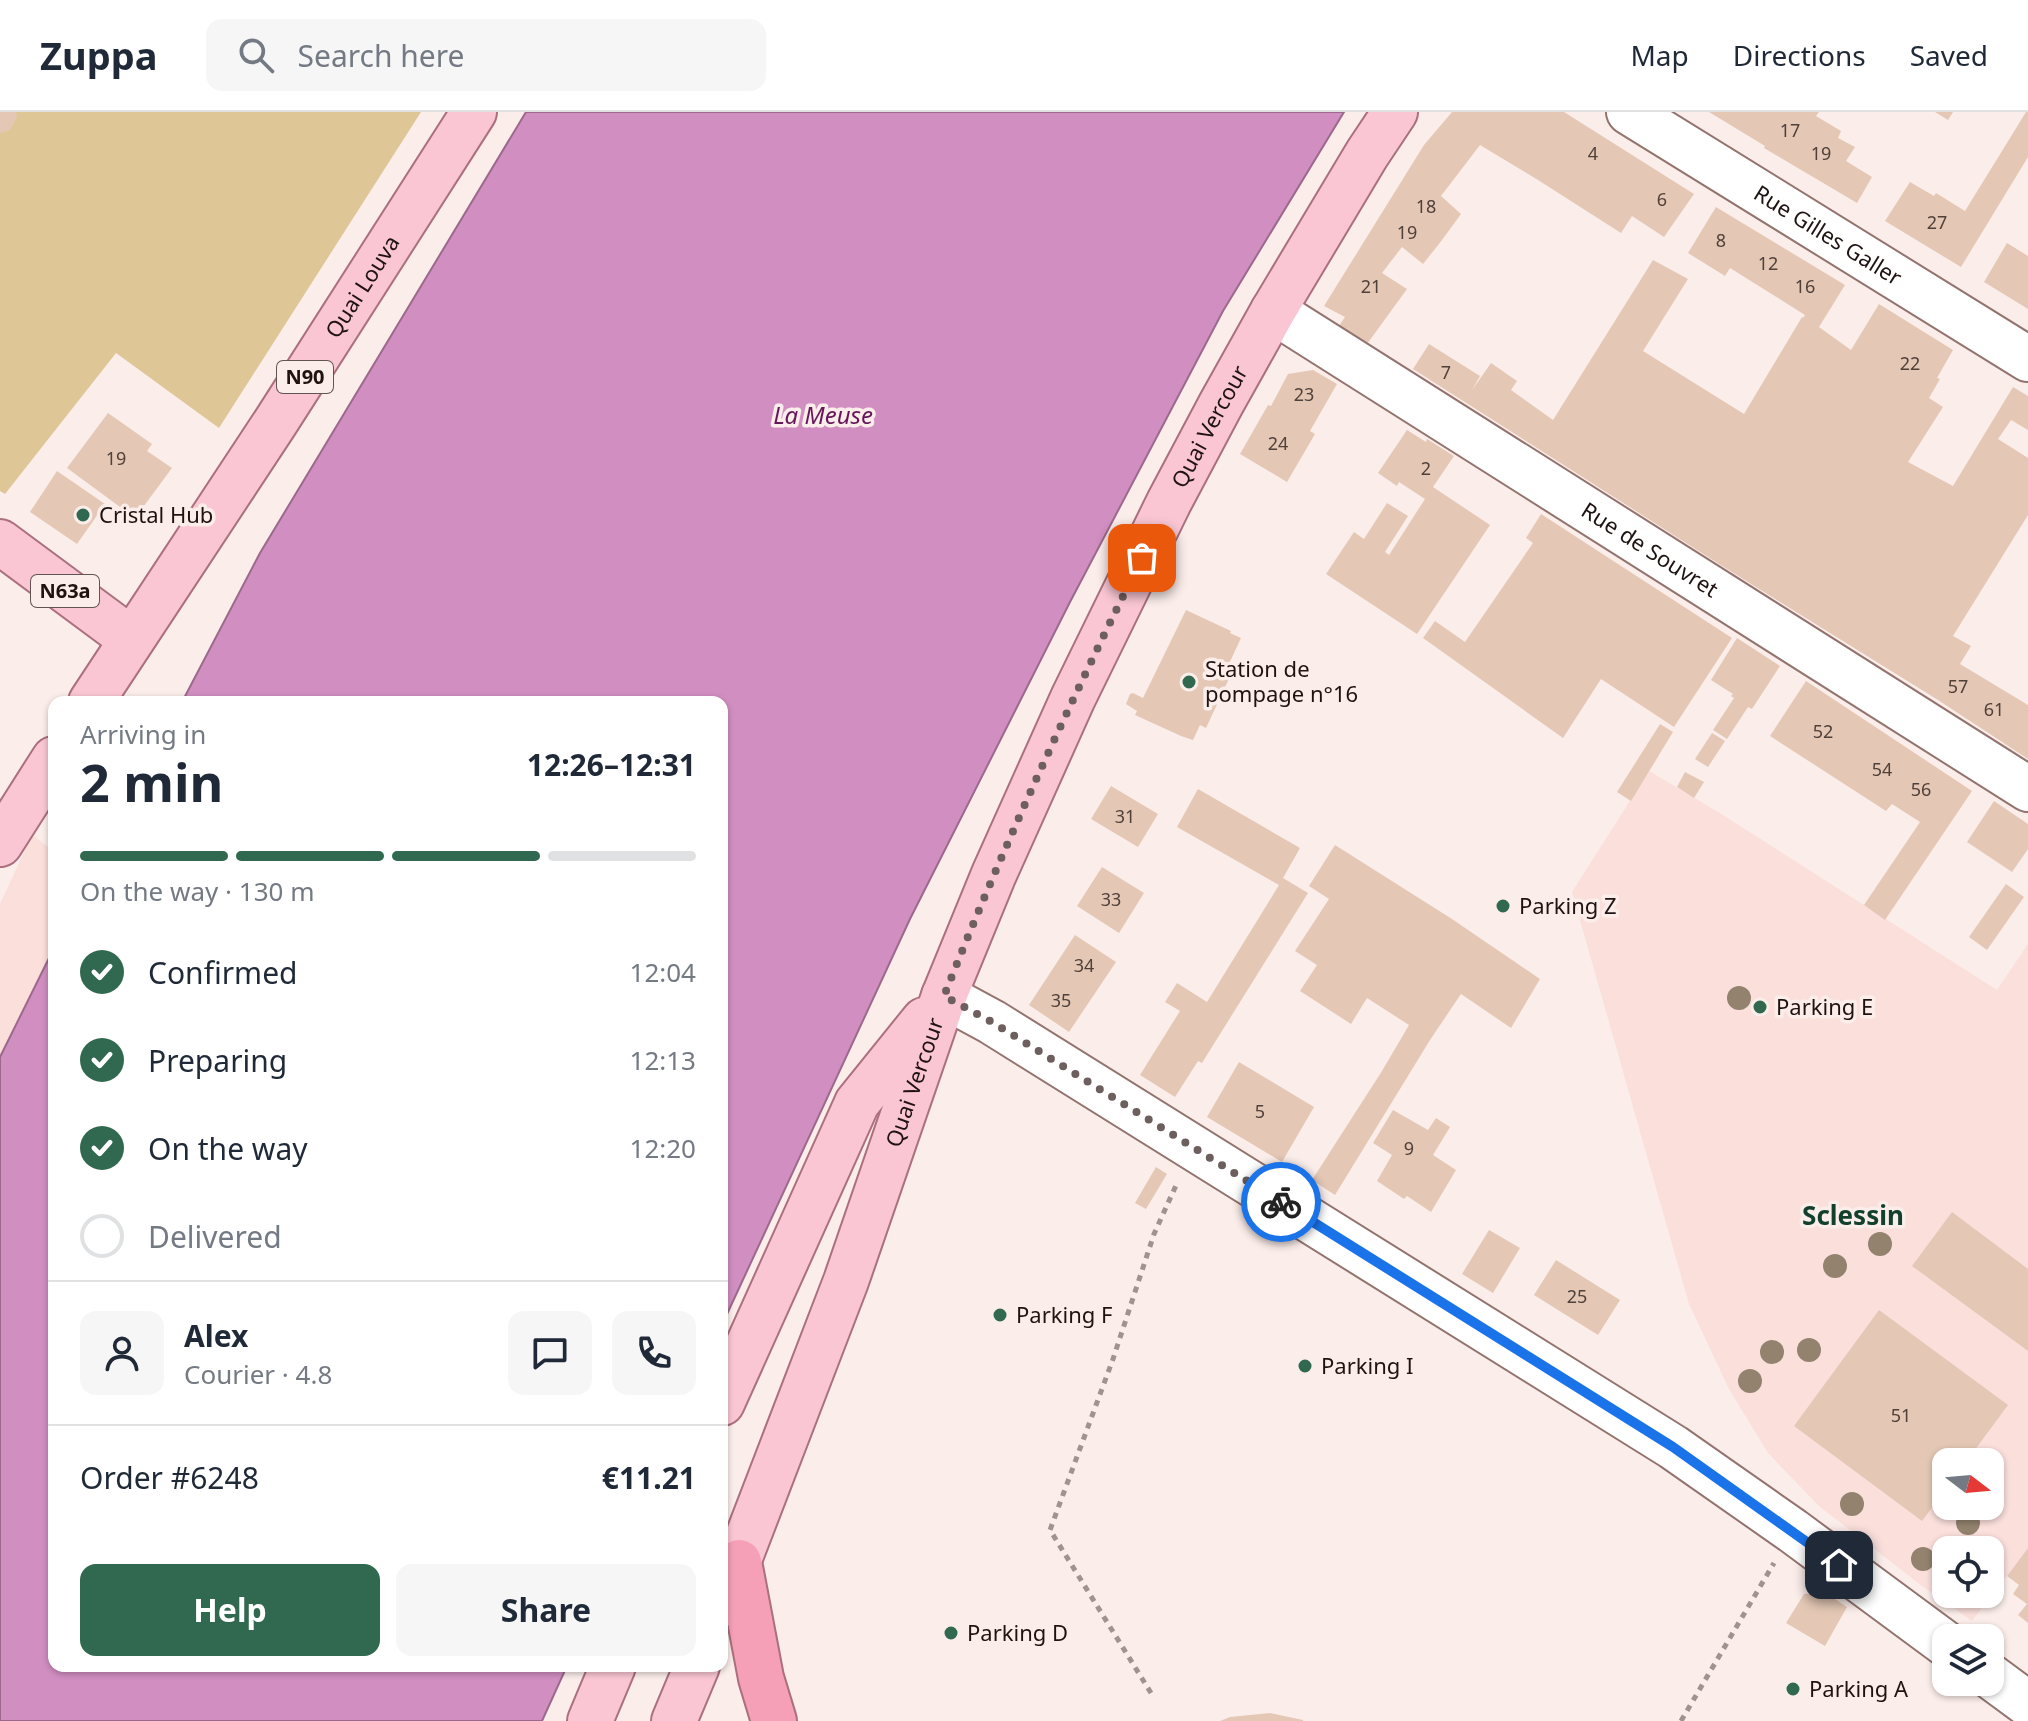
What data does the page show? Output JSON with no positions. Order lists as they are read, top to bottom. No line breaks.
{"streets":{"main road":["Quai Louva","N90","Quai Vercour","N63a"],"street":["Rue Gilles Galler","Rue de Souvret"]},"crossings":[["Quai Louva","N63a"],["Quai Vercour","Rue de Souvret"]],"districts":["Sclessin"],"water":["La Meuse"],"places":["Cristal Hub","Station de pompage n°16","Parking Z","Parking E","Parking F","Parking I","Parking D","Parking A"],"house_numbers":["17","4","19","6","18","27","19","8","12","21","16","22","7","23","24","19","2","57","61","52","54","56","31","33","34","35","5","9","25","51"],"north":"right","page":{"header":"Zuppa","search":"Search here","nav":["Map","Directions","Saved"],"heading":["2 min","Arriving in","12:26–12:31"],"panel":["Alex","Courier · 4.8","Order #6248","€11.21"],"bar":"On the way · 130 m","list":[["Confirmed","12:04"],["Preparing","12:13"],["On the way","12:20"],"Delivered"],"buttons":["Help","Share"]}}
